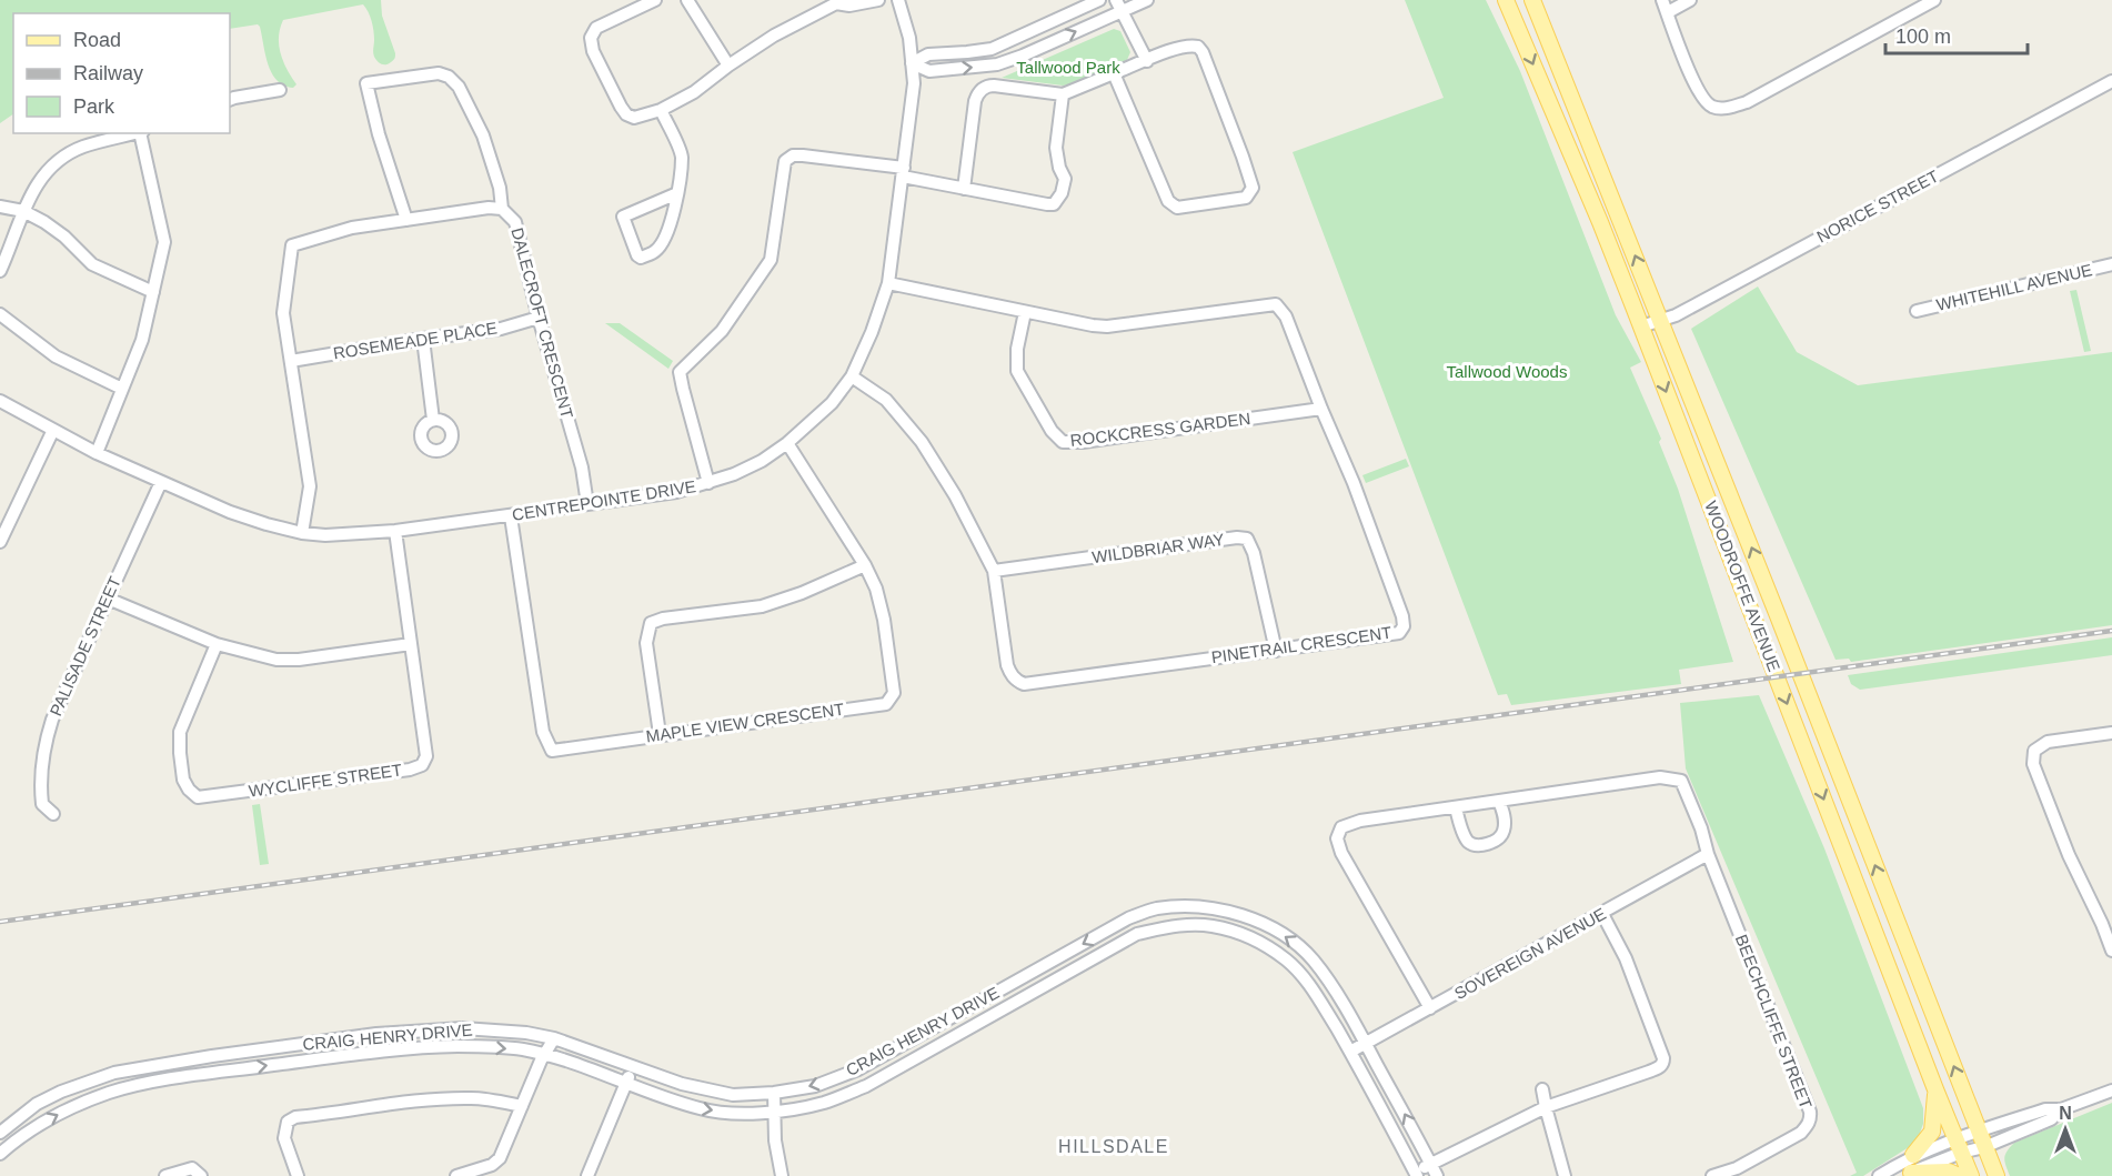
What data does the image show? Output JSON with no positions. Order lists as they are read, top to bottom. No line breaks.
{"streets":{"main road":["WOODROFFE AVENUE"],"street":["NORICE STREET","WHITEHILL AVENUE","DALECROFT CRESCENT","ROSEMEADE PLACE","ROCKCRESS GARDEN","CENTREPOINTE DRIVE","WILDBRIAR WAY","PINETRAIL CRESCENT","PALISADE STREET","MAPLE VIEW CRESCENT","WYCLIFFE STREET","SOVEREIGN AVENUE","BEECHCLIFFE STREET","CRAIG HENRY DRIVE"]},"crossings":[["NORICE STREET","WOODROFFE AVENUE"],["DALECROFT CRESCENT","ROSEMEADE PLACE"],["DALECROFT CRESCENT","CENTREPOINTE DRIVE"],["ROCKCRESS GARDEN","PINETRAIL CRESCENT"],["CENTREPOINTE DRIVE","PINETRAIL CRESCENT"],["CENTREPOINTE DRIVE","PALISADE STREET"],["CENTREPOINTE DRIVE","MAPLE VIEW CRESCENT"],["CENTREPOINTE DRIVE","WYCLIFFE STREET"],["WILDBRIAR WAY","PINETRAIL CRESCENT"],["SOVEREIGN AVENUE","BEECHCLIFFE STREET"],["SOVEREIGN AVENUE","CRAIG HENRY DRIVE"]],"districts":["HILLSDALE"],"parks":["Tallwood Park","Tallwood Woods"],"legend":["Road","Railway","Park"],"scale_bar":"100 m","north":"top"}
